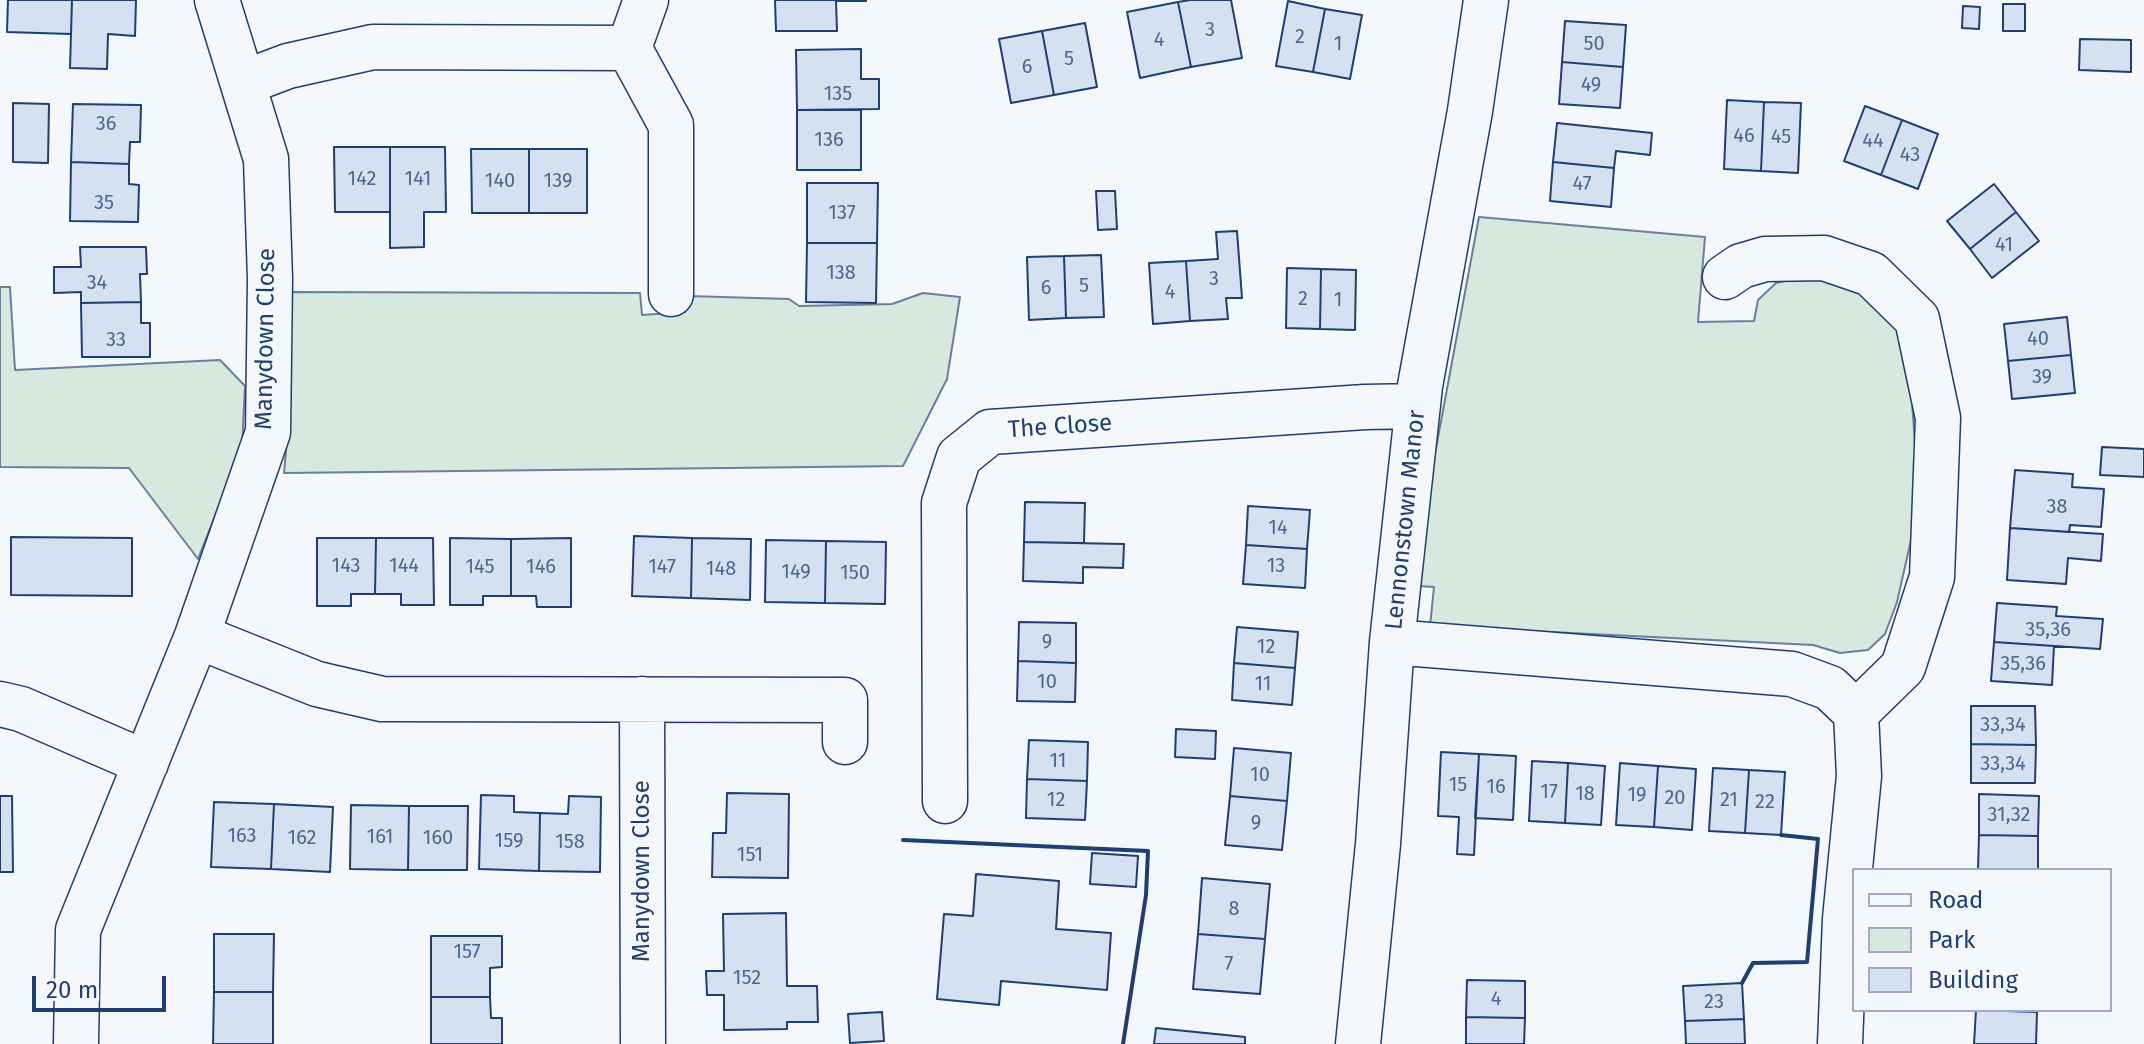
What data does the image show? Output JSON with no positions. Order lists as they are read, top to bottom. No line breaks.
{"streets":{"street":["Manydown Close","The Close","Lennonstown Manor"]},"crossings":[["The Close","Lennonstown Manor"]],"house_numbers":["3","2","4","1","50","5","6","49","135","36","46","45","136","44","43","142","141","140","139","47","35","137","41","138","3","34","5","6","4","2","1","40","33","39","38","14","143","144","13","145","146","147","148","149","150","35,36","9","12","35,36","10","11","33,34","11","33,34","10","15","16","17","18","19","20","12","21","22","31,32","9","163","161","162","160","159","158","151","8","157","7","152","4","23"],"legend":["Road","Park","Building"],"scale_bar":"20 m"}
